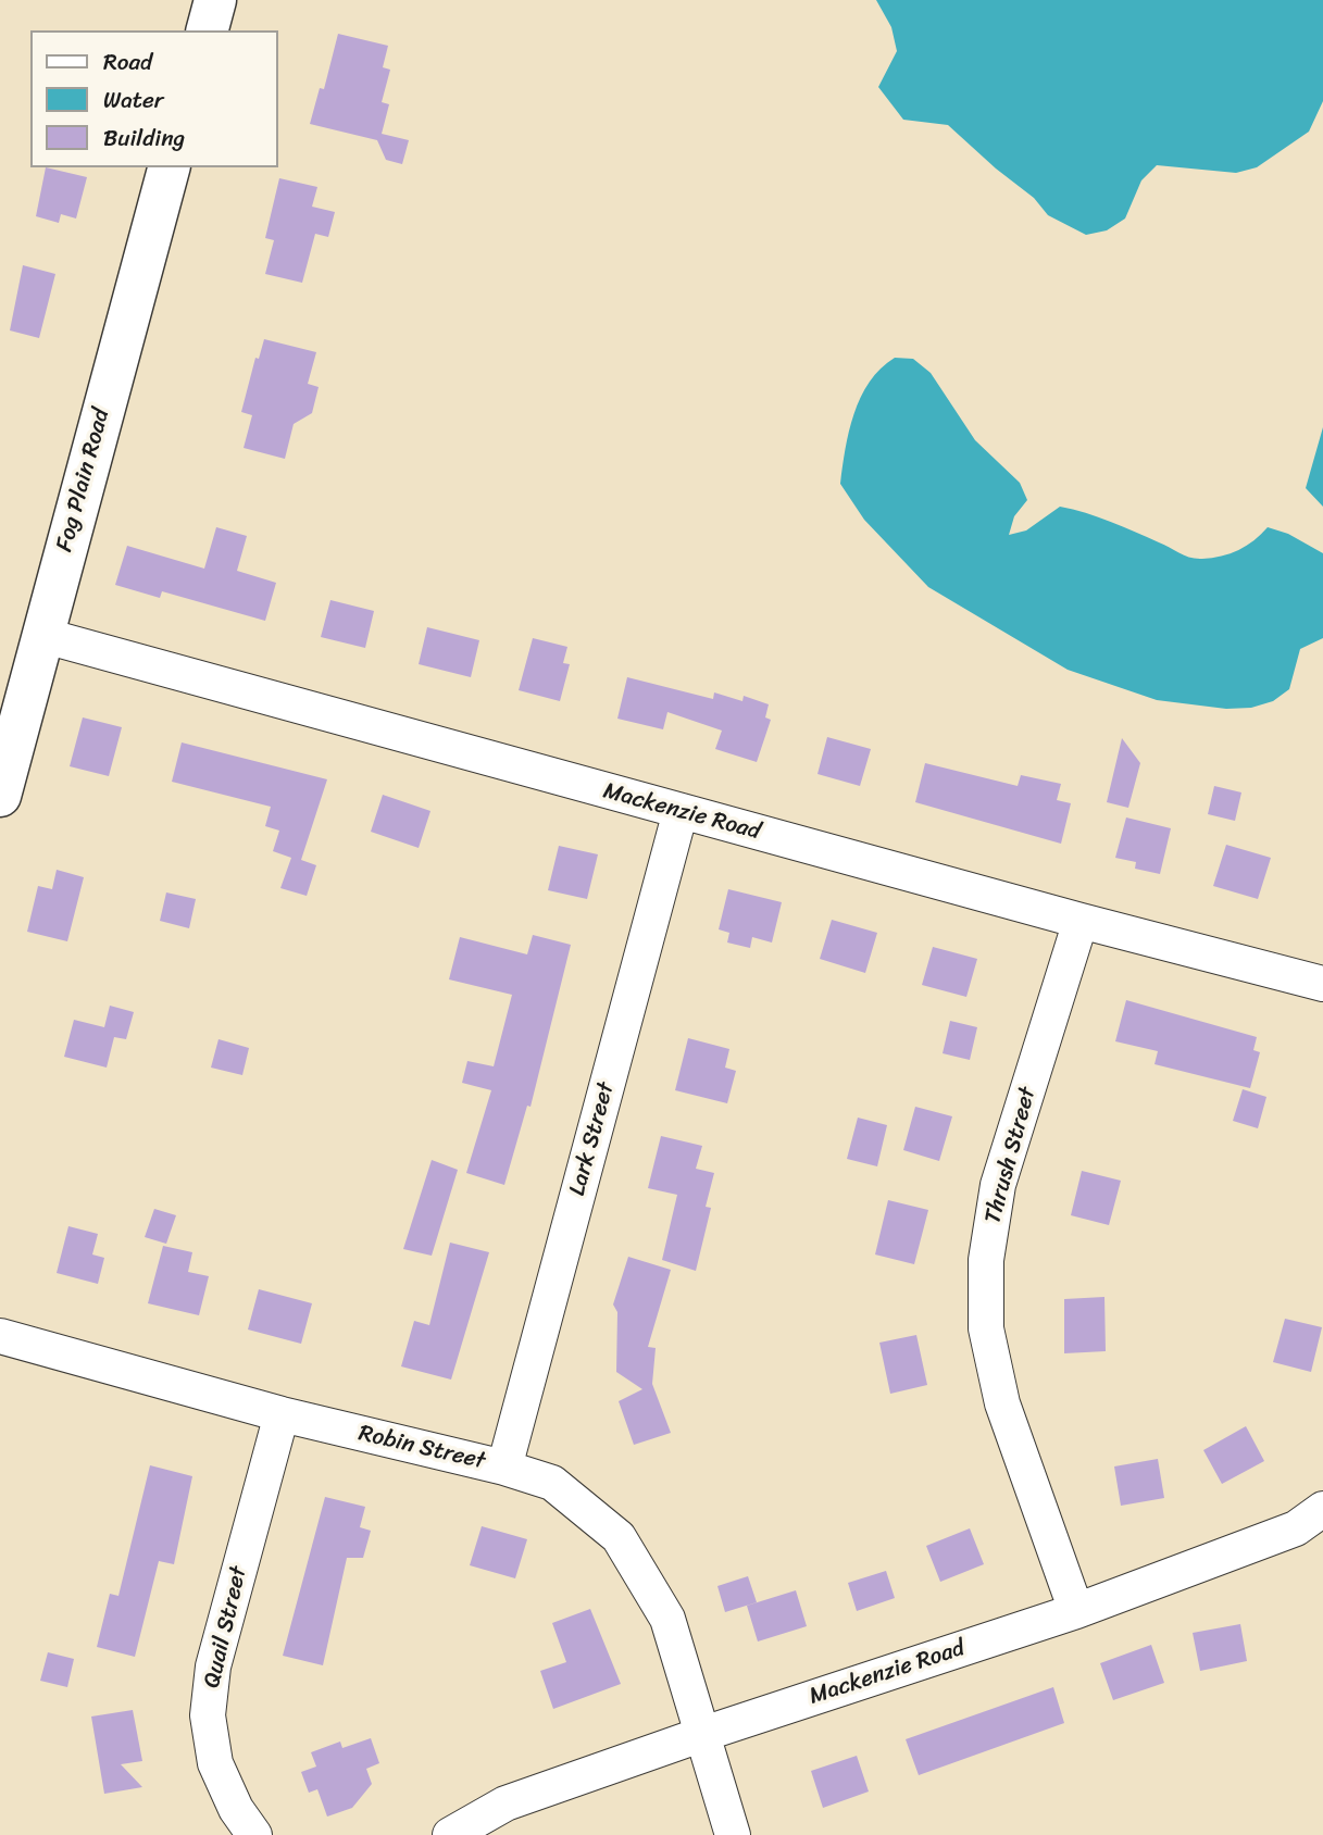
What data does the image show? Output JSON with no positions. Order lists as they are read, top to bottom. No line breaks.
{"streets":{"street":["Fog Plain Road","Mackenzie Road","Lark Street","Thrush Street","Robin Street","Quail Street"]},"crossings":[["Fog Plain Road","Mackenzie Road"],["Mackenzie Road","Lark Street"],["Mackenzie Road","Thrush Street"],["Mackenzie Road","Robin Street"],["Lark Street","Robin Street"],["Robin Street","Quail Street"]],"legend":["Road","Water","Building"]}
